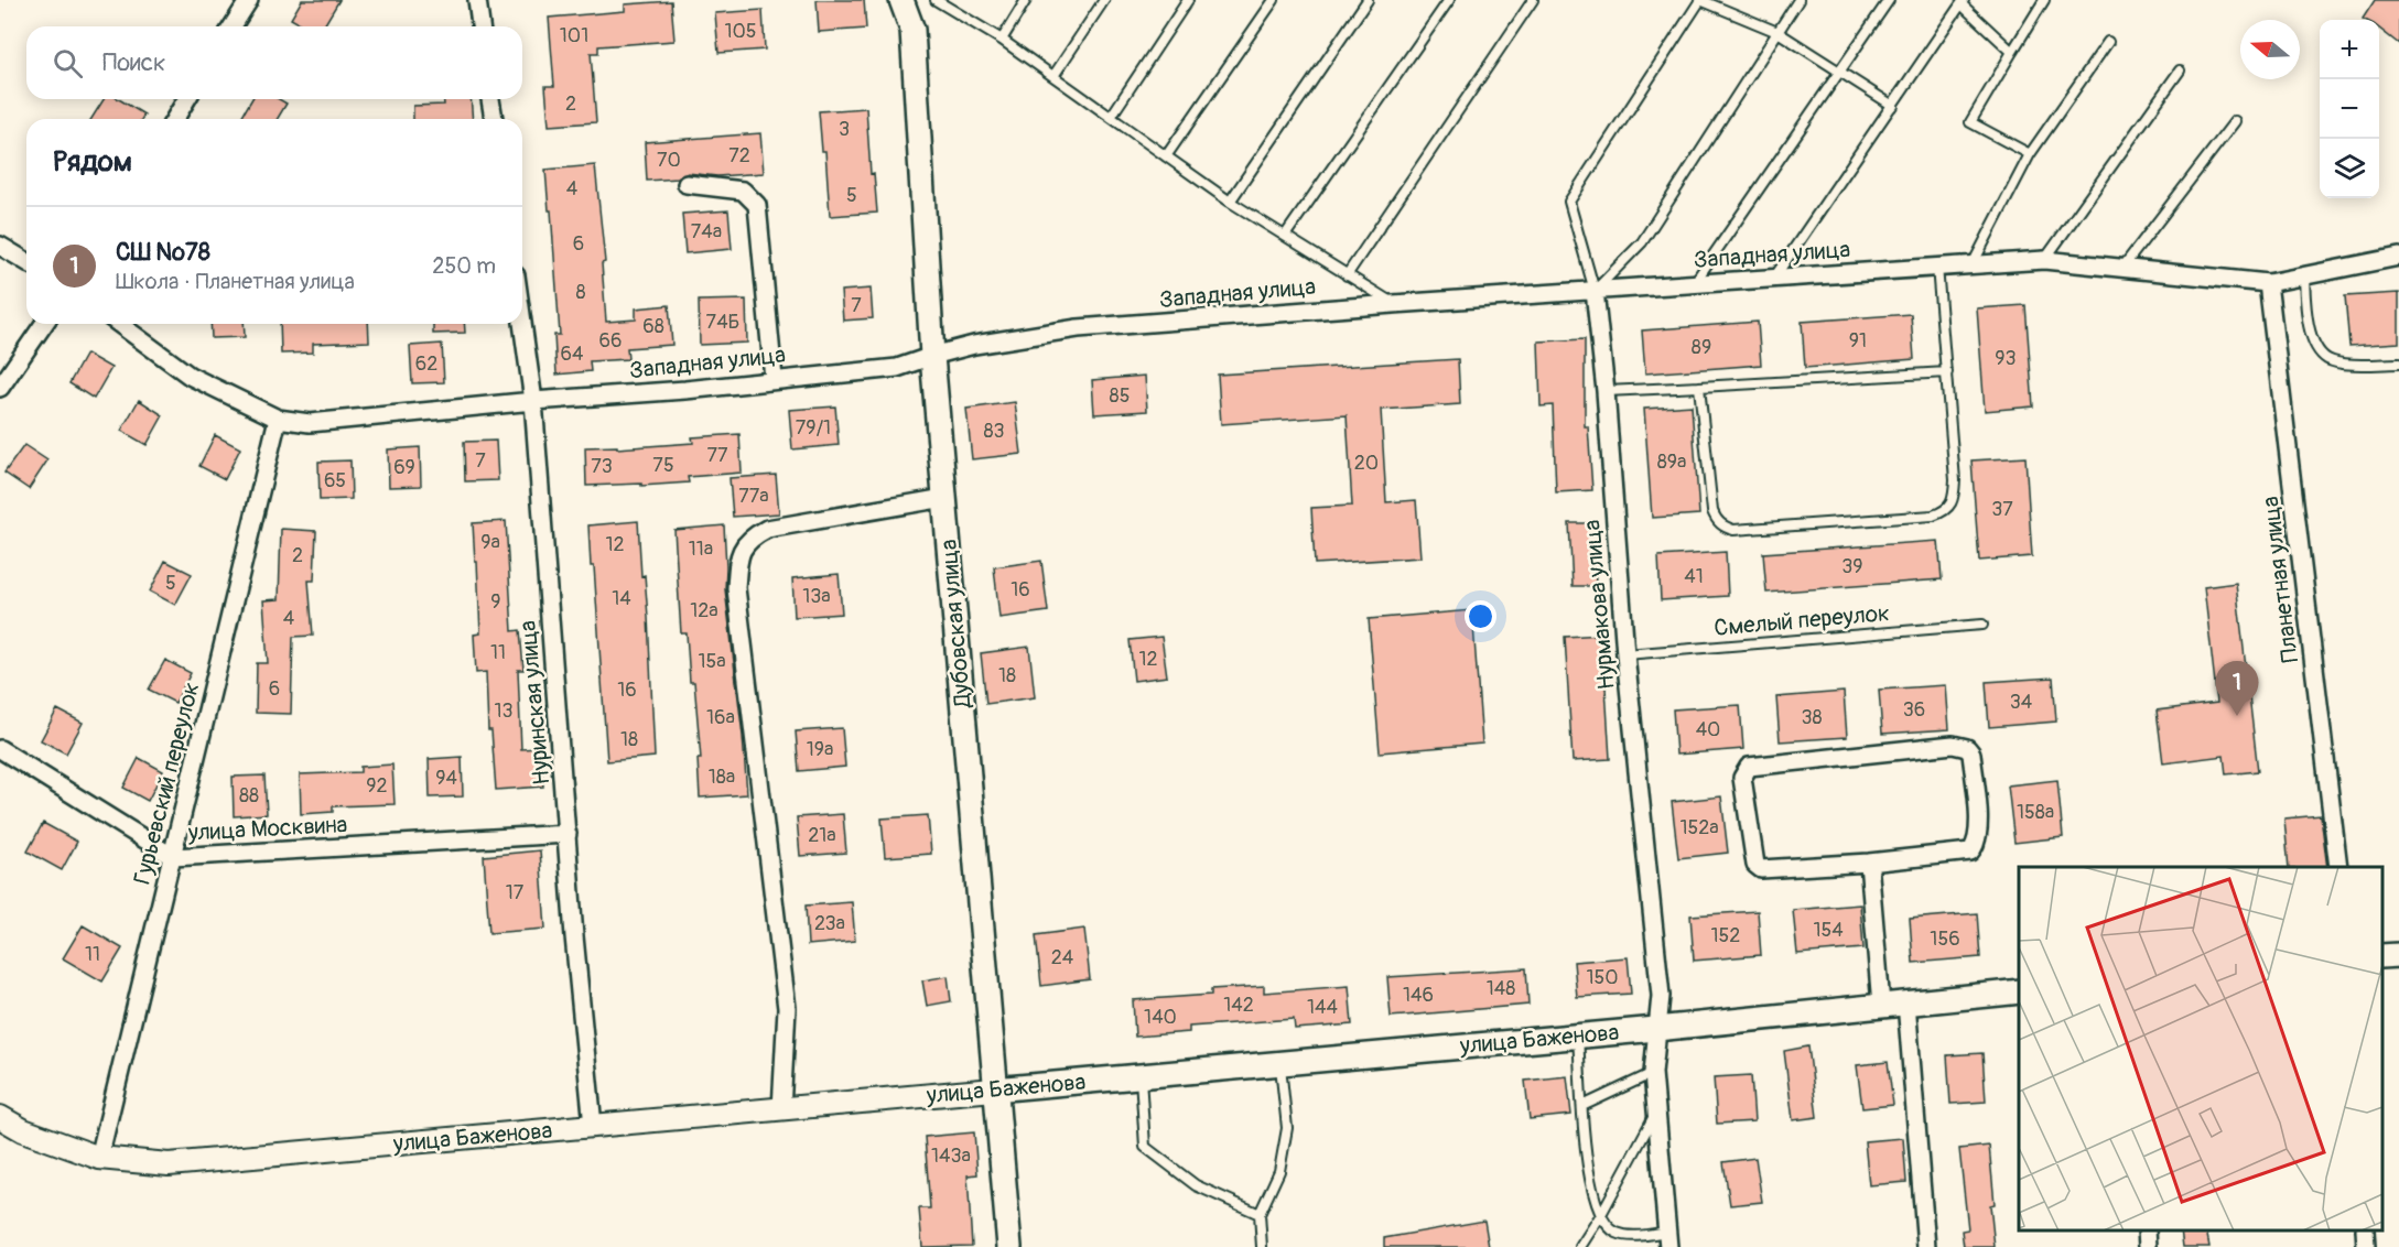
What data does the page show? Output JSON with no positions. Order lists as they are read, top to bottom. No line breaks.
{"streets":{"main road":["Дубовская улица","улица Баженова"],"street":["Западная улица","Планетная улица","Нурмакова улица","Нуринская улица","Гурьевский переулок","улица Москвина"],"lane":["Смелый переулок"]},"crossings":[["Западная улица","Планетная улица"],["Западная улица","Нурмакова улица"],["Западная улица","Дубовская улица"],["Западная улица","Нуринская улица"],["Западная улица","Гурьевский переулок"],["Нурмакова улица","Смелый переулок"],["Нурмакова улица","улица Баженова"],["Дубовская улица","улица Баженова"],["Нуринская улица","улица Москвина"],["Нуринская улица","улица Баженова"],["Гурьевский переулок","улица Москвина"],["Гурьевский переулок","улица Баженова"]],"house_numbers":["105","101","2","3","72","70","4","5","74а","6","8","7","74Б","68","66","91","89","64","93","62","85","79/1","83","77","7","89а","20","75","73","69","65","77а","37","9а","12","11а","2","39","41","5","16","13а","14","9","12а","4","11","12","15а","18","6","16","34","36","13","16а","38","40","18","19а","18а","94","92","88","158а","152а","21а","17","23а","154","152","156","11","24","150","148","146","142","144","140","143а"],"north":"left","page":{"map_buttons":["+","−"],"search":"Поиск","heading":"Рядом","list":[{"mark":"1","name":"СШ №78","note":"Школа · Планетная улица","value":"250 m"}],"pins":"1"}}
